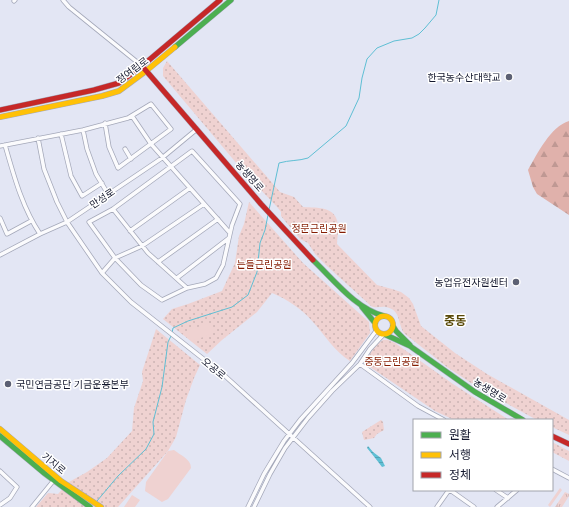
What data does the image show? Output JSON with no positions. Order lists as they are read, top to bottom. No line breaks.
{"streets":{"street":["정여립로","농생명로","만성로","오공로","기지로"]},"crossings":[["정여립로","농생명로"],["농생명로","만성로"],["만성로","오공로"]],"districts":["중동"],"parks":["정문근린공원","는들근린공원","중동근린공원"],"places":["한국농수산대학교","농업유전자원센터","국민연금공단 기금운용본부"],"legend":["원활","서행","정체"]}
